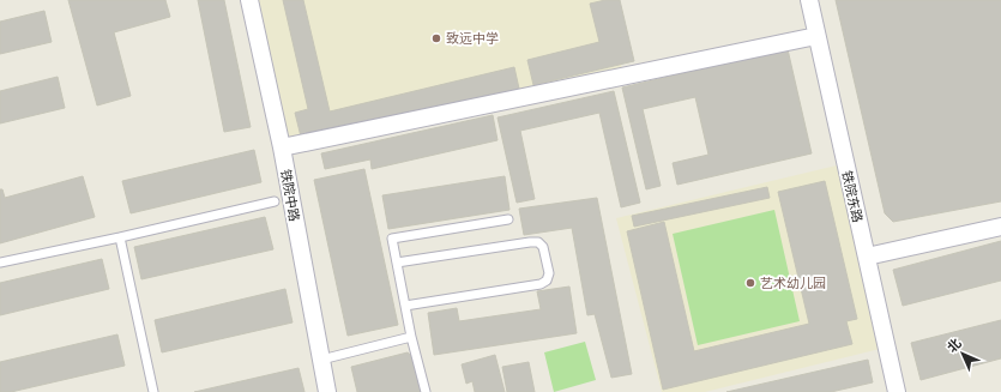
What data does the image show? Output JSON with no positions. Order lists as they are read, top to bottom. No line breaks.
{"streets":{"street":["铁院中路","铁院东路"]},"places":["致远中学","艺术幼儿园"],"north":"top left"}
